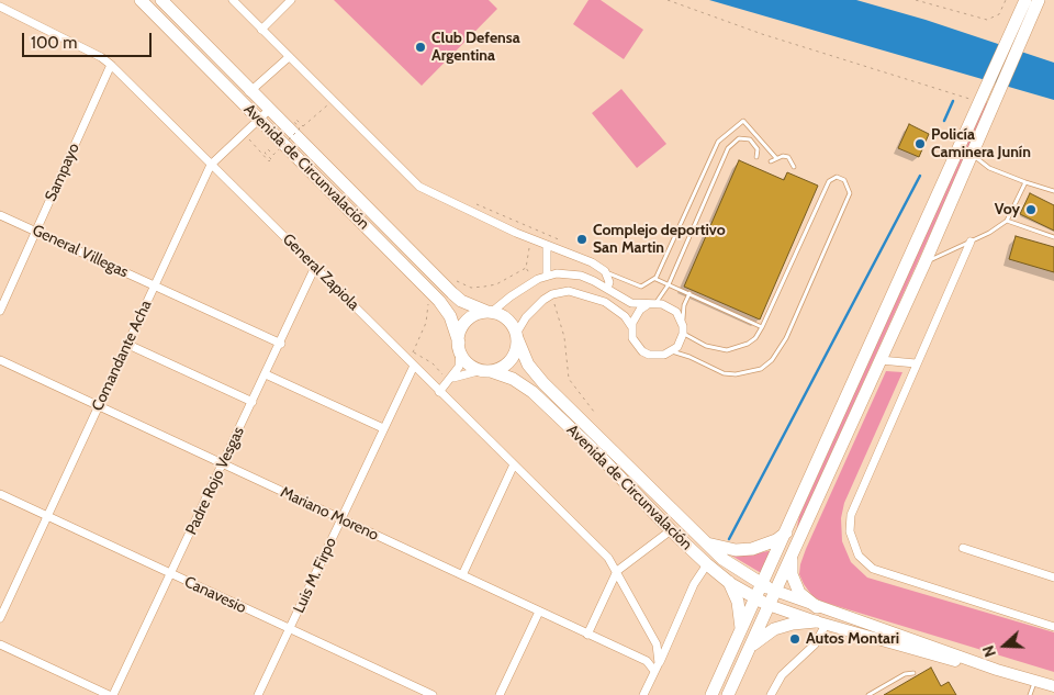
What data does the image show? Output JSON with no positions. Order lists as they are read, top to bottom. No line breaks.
{"streets":{"highway":["Avenida de Circunvalación"],"street":["Sampayo","General Villegas","General Zapiola","Comandante Acha","Padre Rojo Vesgas","Mariano Moreno","Luis M. Firpo","Canavesio"]},"crossings":[["Avenida de Circunvalación","Comandante Acha"],["Sampayo","General Villegas"],["Sampayo","General Zapiola"],["General Villegas","Comandante Acha"],["General Villegas","Padre Rojo Vesgas"],["General Zapiola","Comandante Acha"],["General Zapiola","Padre Rojo Vesgas"],["General Zapiola","Luis M. Firpo"],["Comandante Acha","Mariano Moreno"],["Comandante Acha","Canavesio"],["Padre Rojo Vesgas","Mariano Moreno"],["Padre Rojo Vesgas","Canavesio"],["Mariano Moreno","Luis M. Firpo"],["Luis M. Firpo","Canavesio"]],"places":["Club Defensa Argentina","Policía Caminera Junín","Voy","Complejo deportivo San Martin","Autos Montari"],"scale_bar":"100 m","north":"left"}
